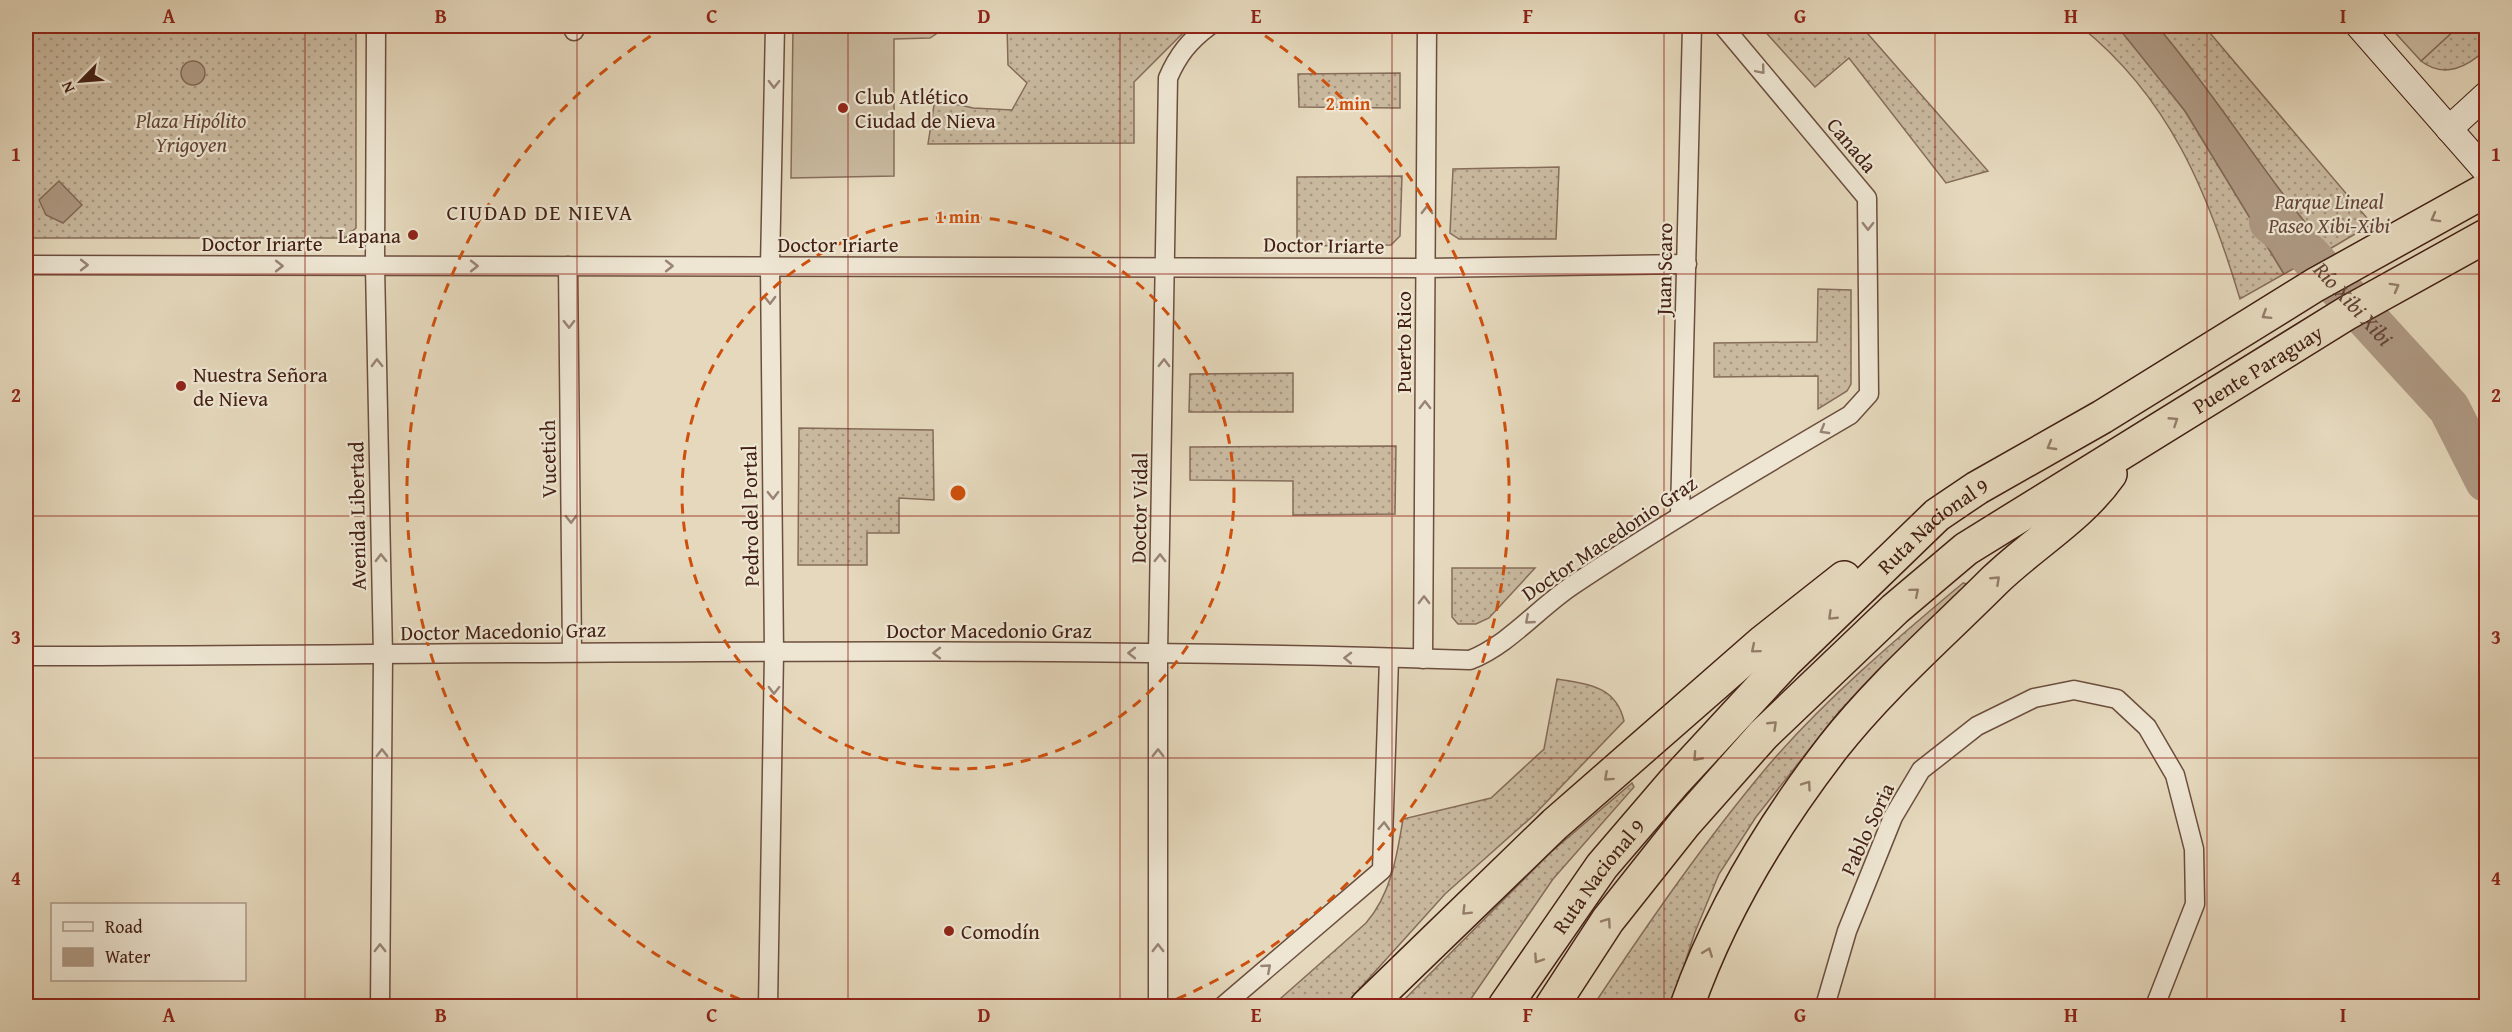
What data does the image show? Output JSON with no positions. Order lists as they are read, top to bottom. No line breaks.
{"streets":{"highway":["Puente Paraguay","Ruta Nacional 9"],"street":["Canada","Doctor Iriarte","Juan Scaro","Puerto Rico","Vucetich","Doctor Vidal","Avenida Libertad","Pedro del Portal","Doctor Macedonio Graz","Pablo Soria"]},"crossings":[["Canada","Doctor Macedonio Graz"],["Doctor Iriarte","Juan Scaro"],["Doctor Iriarte","Puerto Rico"],["Doctor Iriarte","Vucetich"],["Doctor Iriarte","Doctor Vidal"],["Doctor Iriarte","Avenida Libertad"],["Doctor Iriarte","Pedro del Portal"],["Juan Scaro","Doctor Macedonio Graz"],["Puerto Rico","Doctor Macedonio Graz"],["Puente Paraguay","Ruta Nacional 9"],["Vucetich","Doctor Macedonio Graz"],["Doctor Vidal","Doctor Macedonio Graz"],["Avenida Libertad","Doctor Macedonio Graz"],["Pedro del Portal","Doctor Macedonio Graz"]],"one_way":["Canada","Doctor Iriarte","Puerto Rico","Puente Paraguay","Vucetich","Doctor Vidal","Avenida Libertad","Pedro del Portal","Doctor Macedonio Graz"],"districts":["CIUDAD DE NIEVA"],"water":["Río Xibi Xibi"],"parks":["Plaza Hipólito Yrigoyen","Parque Lineal Paseo Xibi-Xibi"],"places":["Club Atlético Ciudad de Nieva","Lapana","Nuestra Señora de Nieva","Comodín"],"legend":["Road","Water"],"north":"bottom left","grid":{"columns":["A","B","C","D","E","F","G","H","I"],"rows":["1","2","3","4"]},"rings":["2 min","1 min"]}
